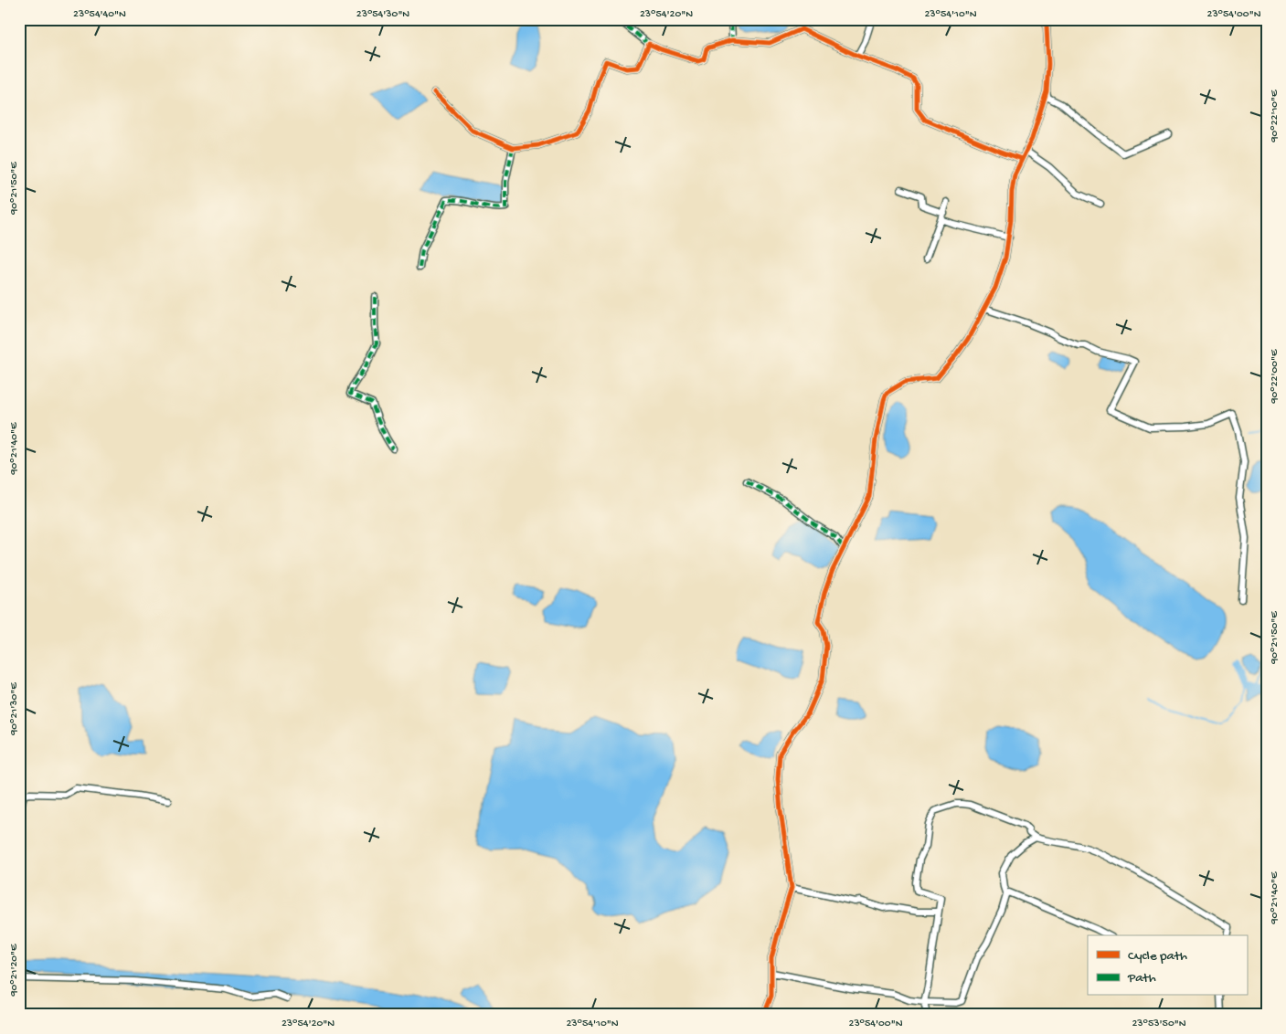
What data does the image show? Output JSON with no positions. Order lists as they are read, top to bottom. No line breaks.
{"legend":["Cycle path","Path"],"coordinates":["23°54'40\"N","23°54'30\"N","23°54'20\"N","23°54'10\"N","23°54'00\"N","90°22'10\"E","90°21'50\"E","90°22'00\"E","90°21'40\"E","90°21'30\"E","90°21'20\"E","23°53'50\"N"]}
